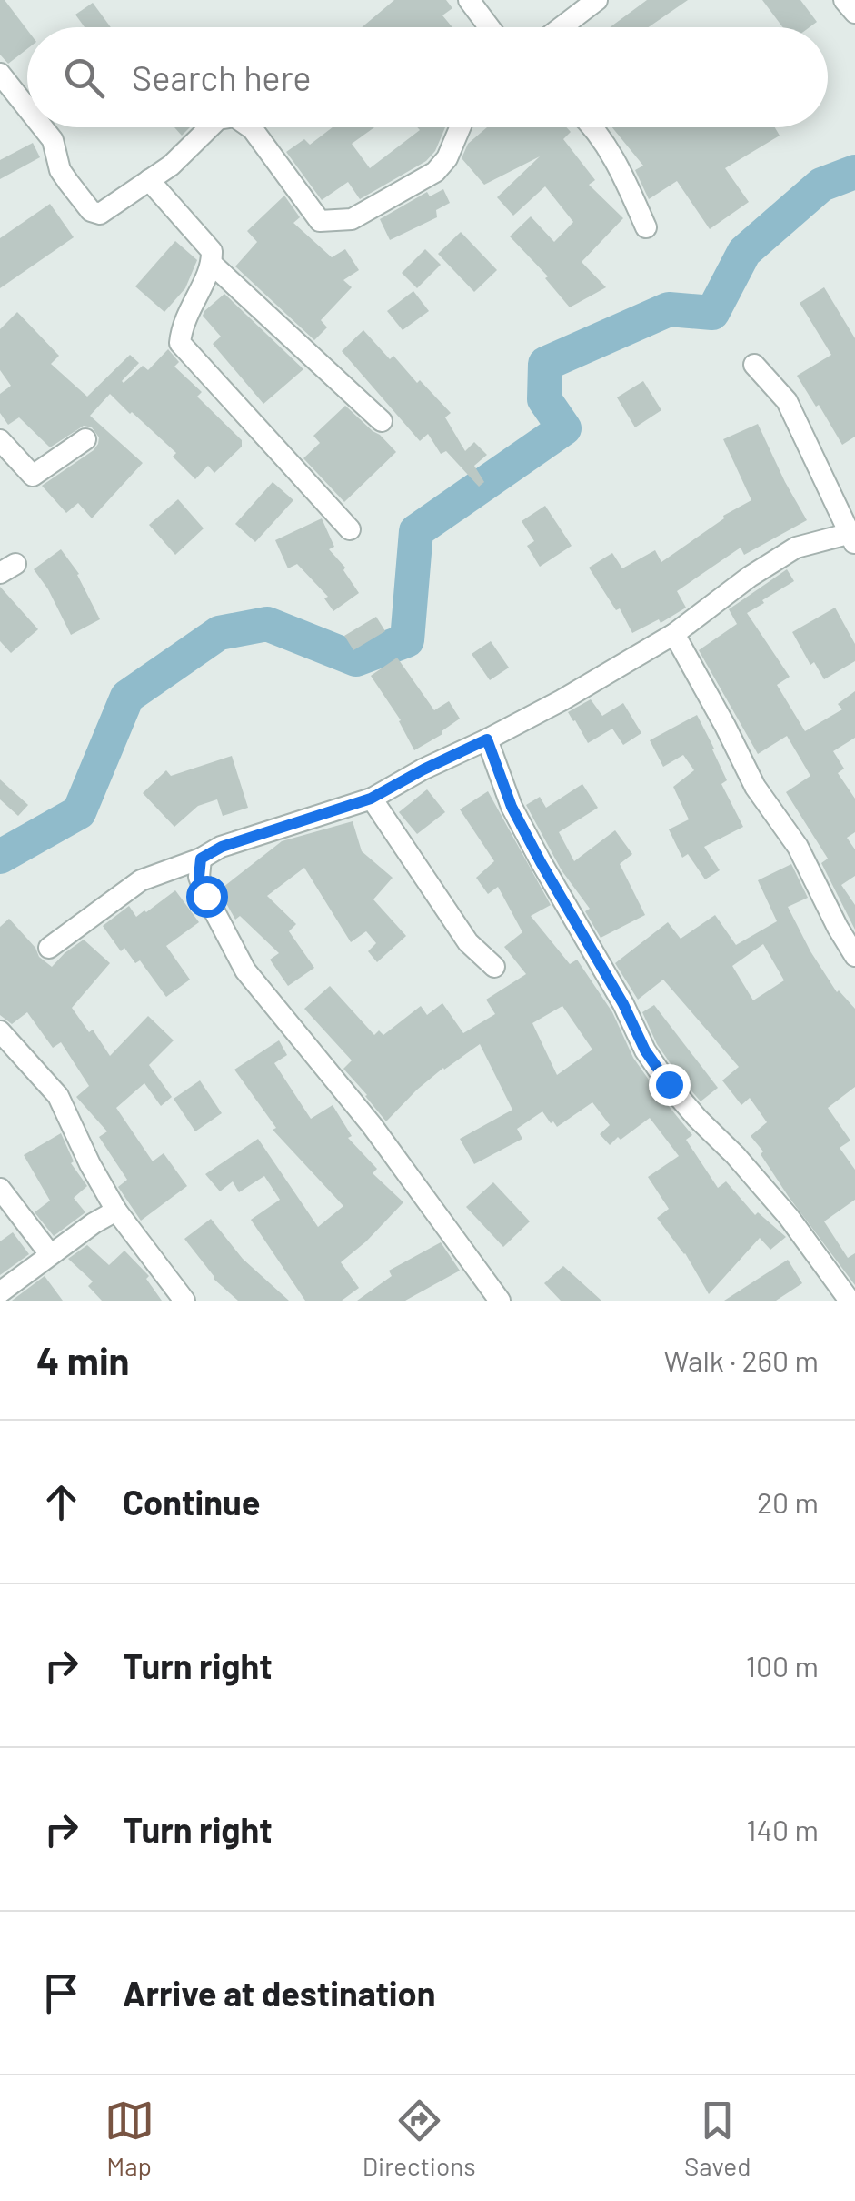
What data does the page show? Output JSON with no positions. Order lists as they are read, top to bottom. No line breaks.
{"page":{"search":"Search here","heading":["4 min","Walk · 260 m"],"list":[["Continue","20 m"],["Turn right","100 m"],["Turn right","140 m"],"Arrive at destination"],"nav":["Map","Directions","Saved"]}}
